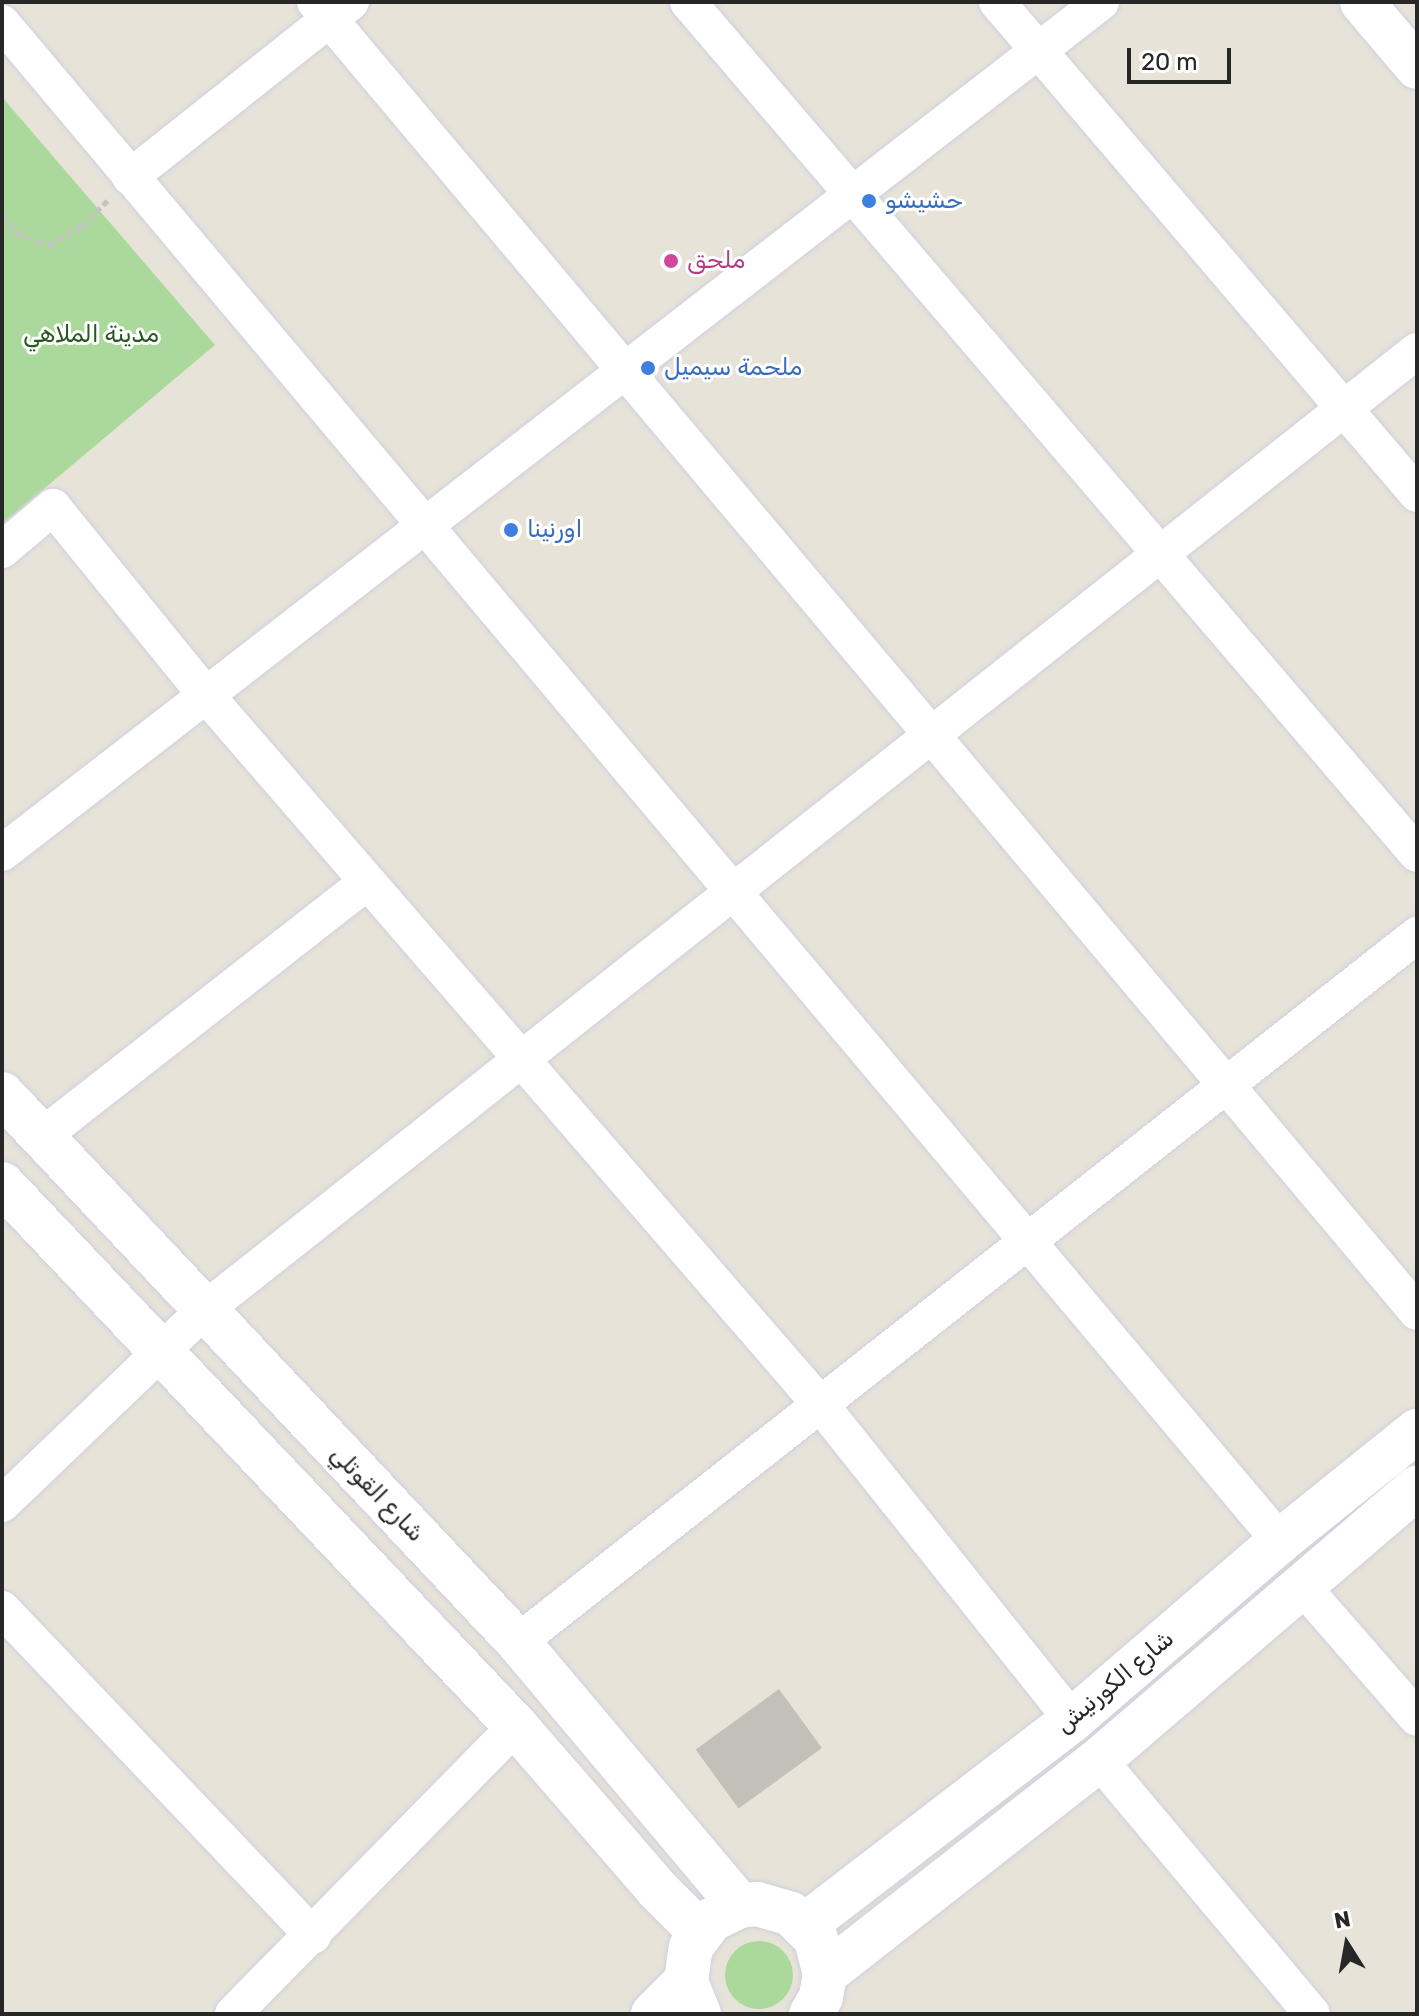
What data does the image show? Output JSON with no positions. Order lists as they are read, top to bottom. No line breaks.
{"streets":{"street":["شارع القوتلي","شارع الكورنيش"]},"parks":["مدينة الملاهي"],"places":["حشيشو","ملحق","ملحمة سيميل","اورنينا"],"scale_bar":"20 m","north":"top"}
